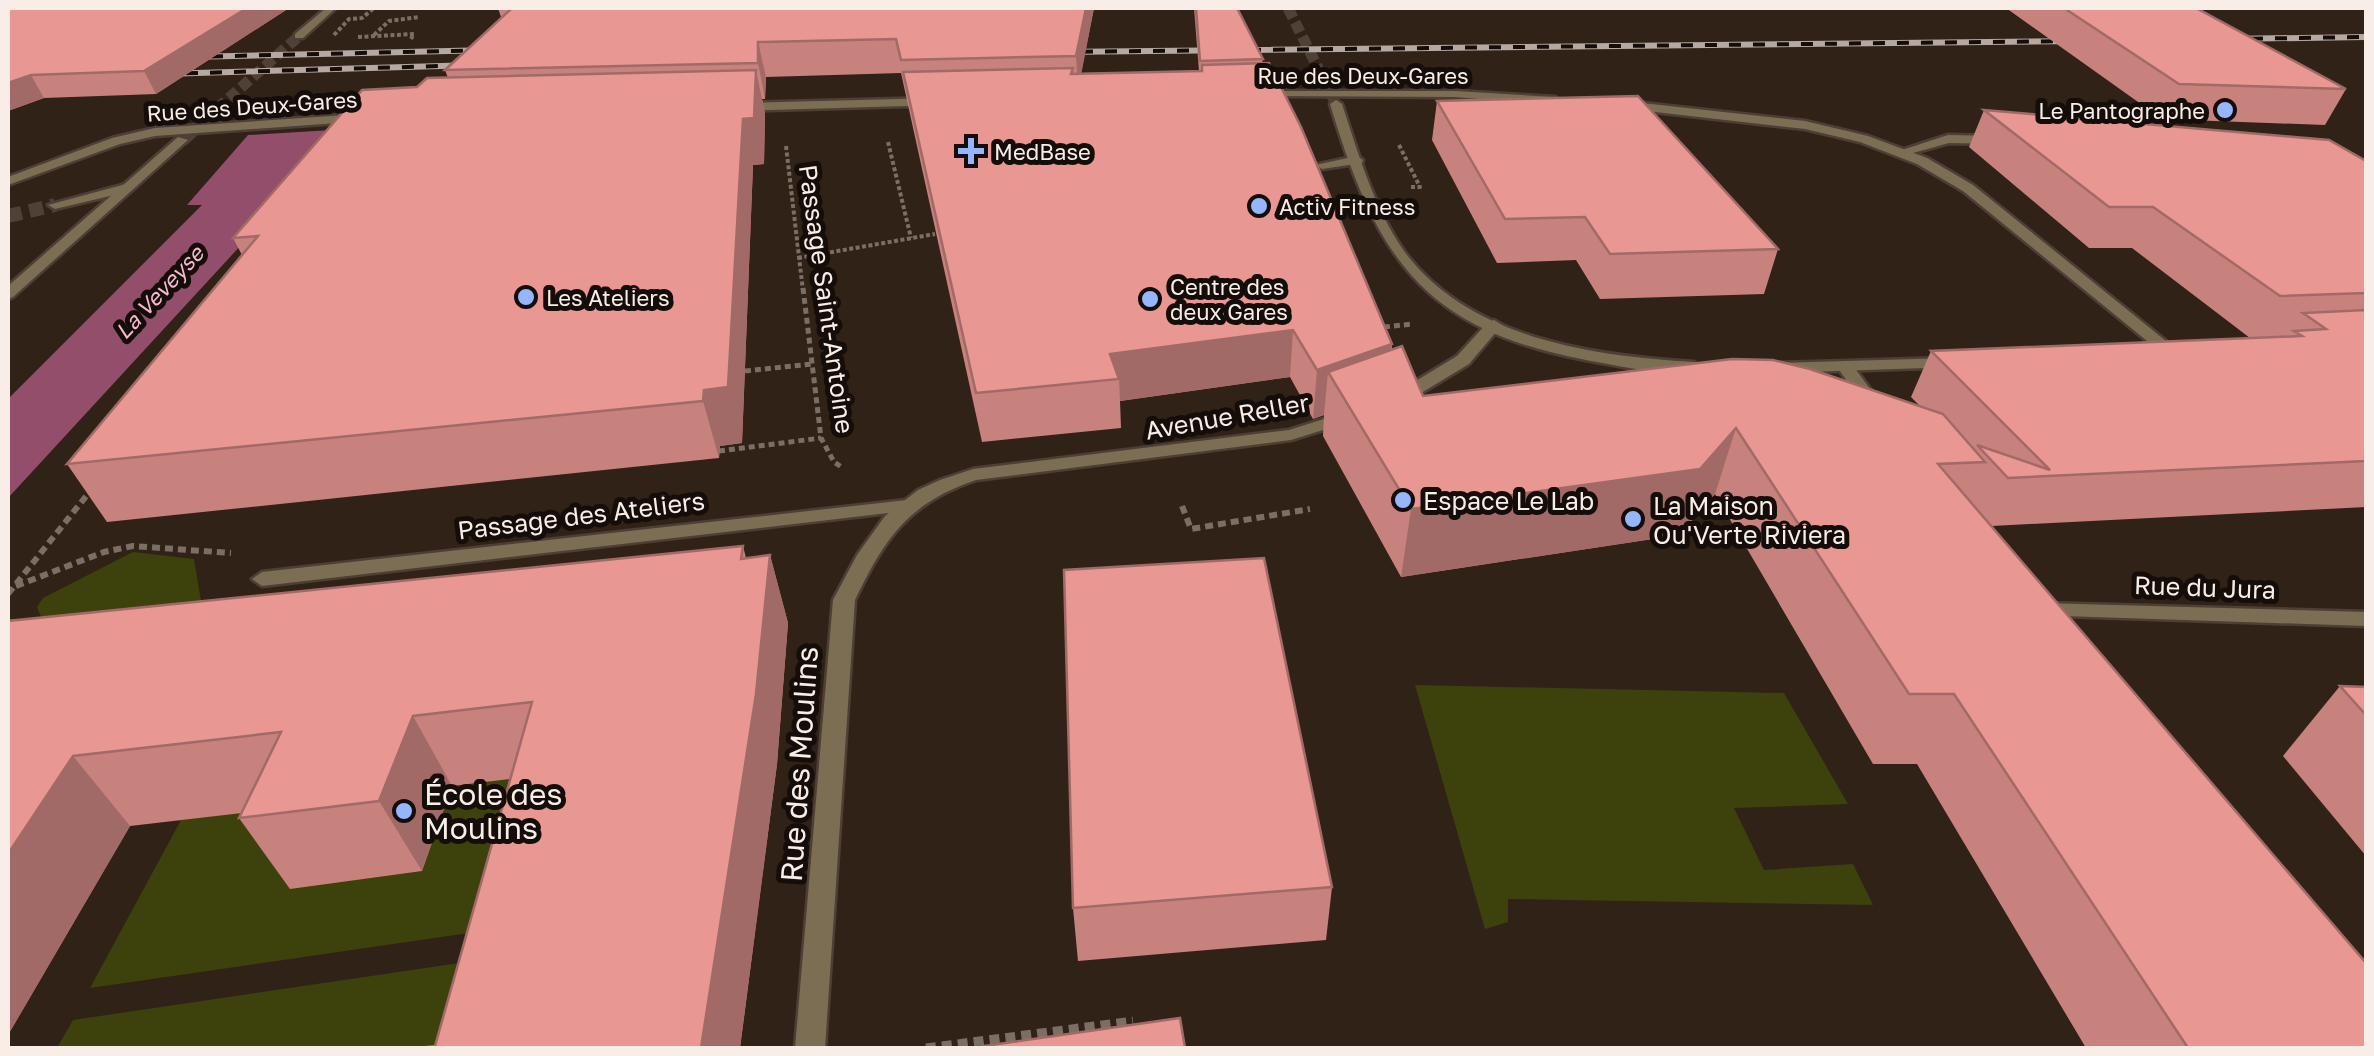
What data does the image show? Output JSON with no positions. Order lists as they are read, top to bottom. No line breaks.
{"streets":{"street":["Rue des Deux-Gares","Avenue Reller","Passage des Ateliers","Rue du Jura","Rue des Moulins"],"path":["Passage Saint-Antoine"]},"crossings":[["Passage Saint-Antoine","Avenue Reller"],["Passage Saint-Antoine","Passage des Ateliers"],["Passage Saint-Antoine","Rue des Moulins"],["Avenue Reller","Passage des Ateliers"],["Avenue Reller","Rue des Moulins"],["Passage des Ateliers","Rue des Moulins"]],"water":["La Veveyse"],"places":{"other":["Le Pantographe","Activ Fitness","Les Ateliers","Centre des deux Gares","Espace Le Lab","La Maison Ou'Verte Riviera","École des Moulins"],"health":["MedBase"]}}
